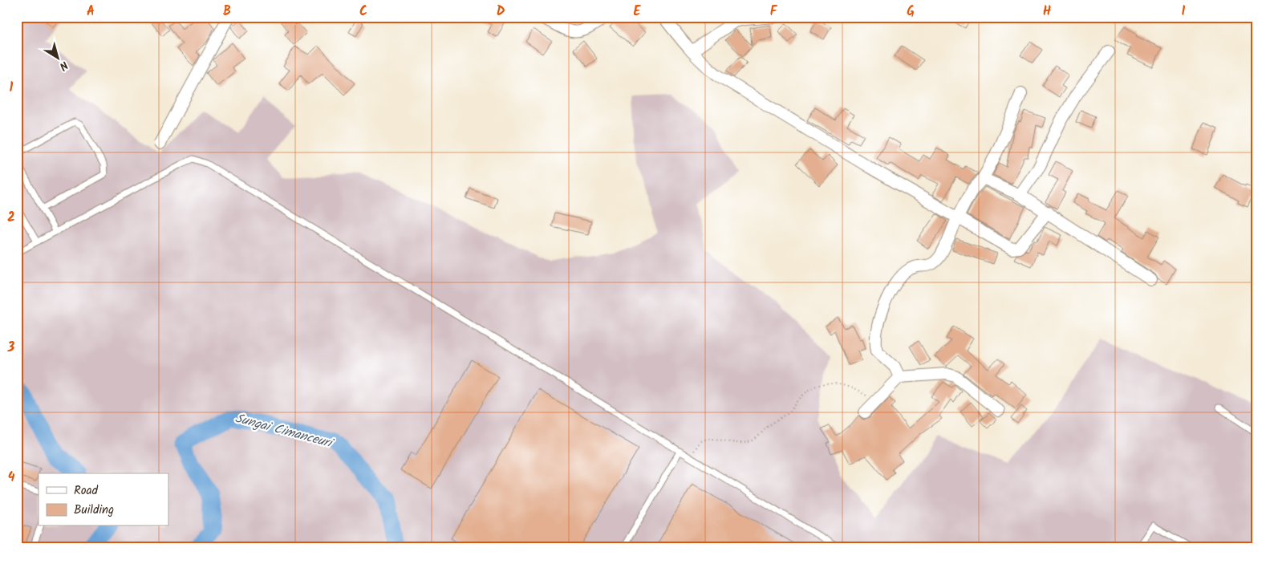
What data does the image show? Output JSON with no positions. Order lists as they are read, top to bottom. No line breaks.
{"water":["Sungai Cimanceuri"],"legend":["Road","Building"],"north":"bottom right","grid":{"columns":["A","B","C","D","E","F","G","H","I"],"rows":["1","2","3","4"]}}
